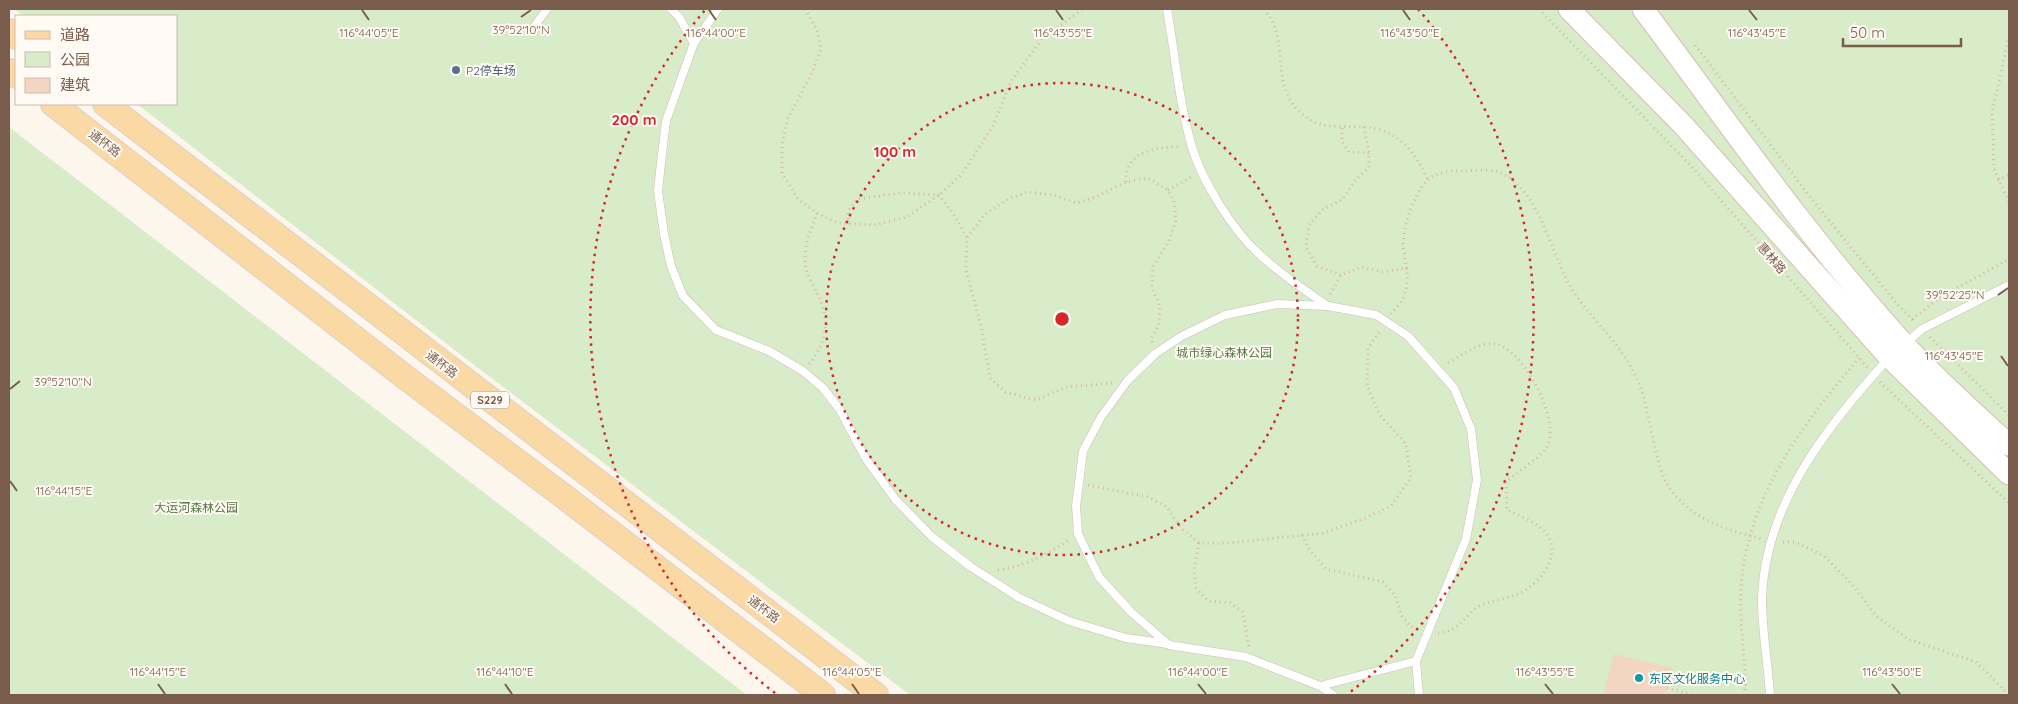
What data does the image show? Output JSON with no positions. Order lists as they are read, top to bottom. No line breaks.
{"streets":{"main road":["通怀路","惠林路","S229"]},"parks":["城市绿心森林公园","大运河森林公园"],"places":["P2停车场","东区文化服务中心"],"legend":["道路","公园","建筑"],"scale_bar":"50 m","coordinates":["39°52'10\"N","116°44'05\"E","116°44'00\"E","116°43'55\"E","116°43'50\"E","116°43'45\"E","39°52'25\"N","116°44'15\"E","116°44'10\"E"],"rings":["200 m","100 m"]}
